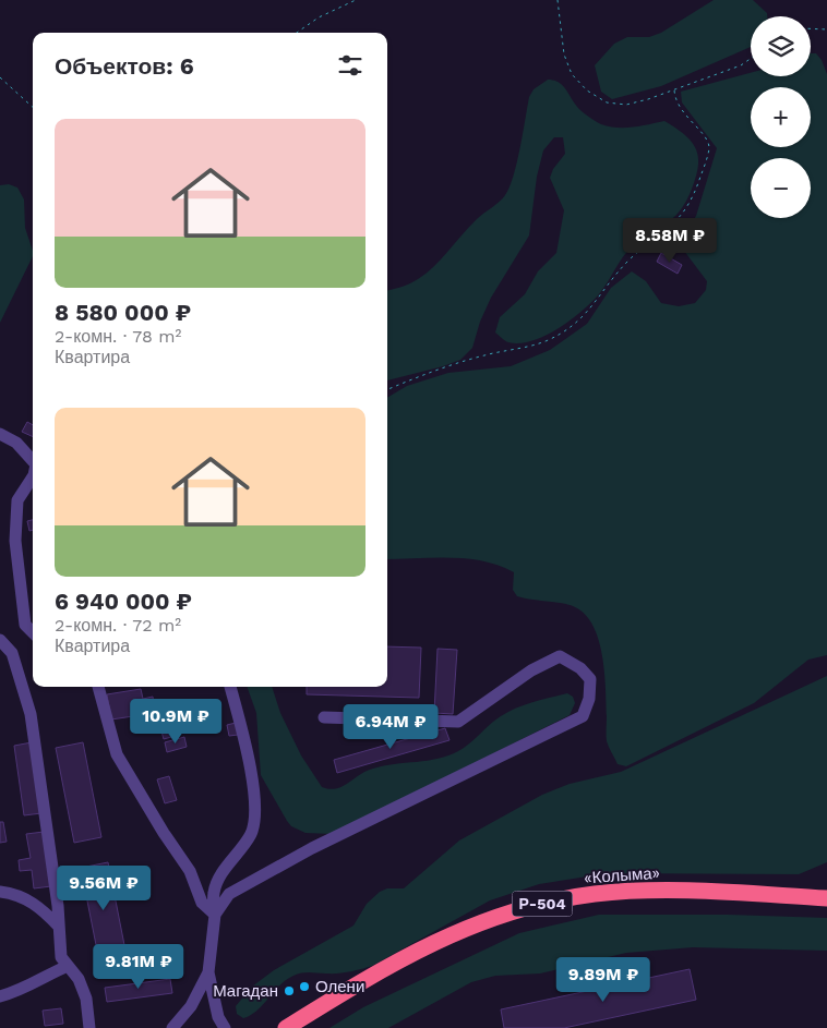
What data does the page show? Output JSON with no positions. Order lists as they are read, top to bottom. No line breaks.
{"streets":{"highway":["«Колыма»","Р-504"]},"places":["Олени","Магадан"],"page":{"map_buttons":["+","−"],"heading":"Объектов: 6","list":[{"name":"8 580 000 ₽","note":"2-комн. · 78 m² · Квартира"},{"name":"6 940 000 ₽","note":"2-комн. · 72 m² · Квартира"}],"price":["8.58M ₽","10.9M ₽","6.94M ₽","9.56M ₽","9.81M ₽","9.89M ₽"]}}
